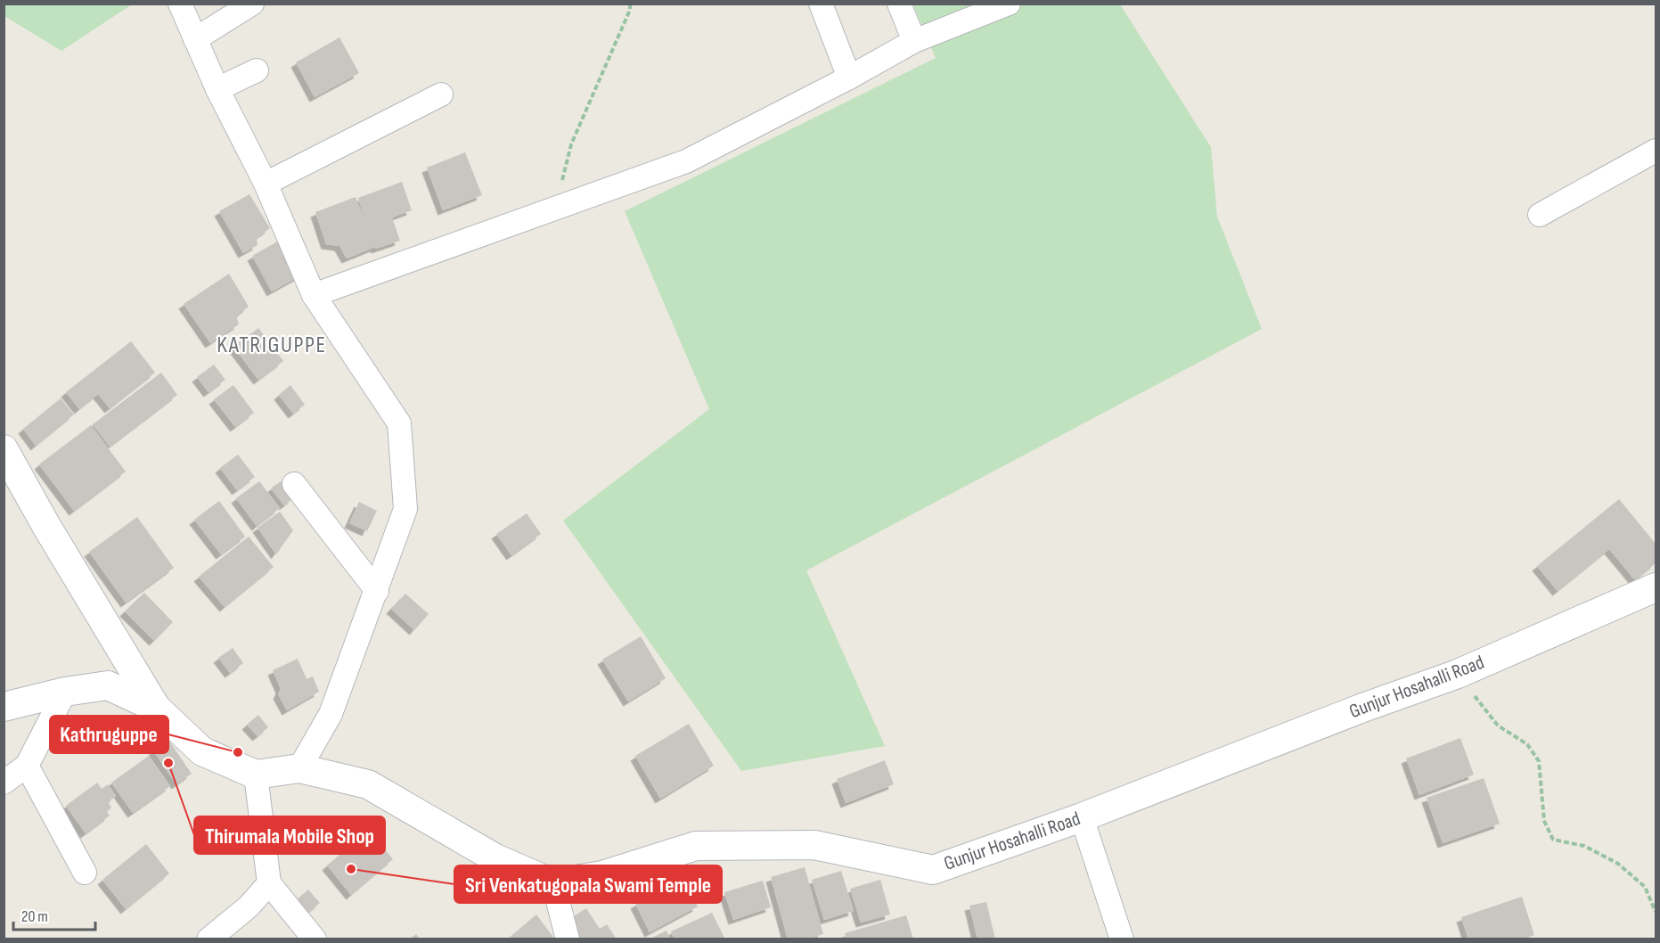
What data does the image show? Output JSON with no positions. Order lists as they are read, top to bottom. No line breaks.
{"streets":{"street":["Gunjur Hosahalli Road"]},"districts":["KATRIGUPPE"],"places":["Kathruguppe","Thirumala Mobile Shop","Sri Venkatugopala Swami Temple"],"scale_bar":"20 m"}
